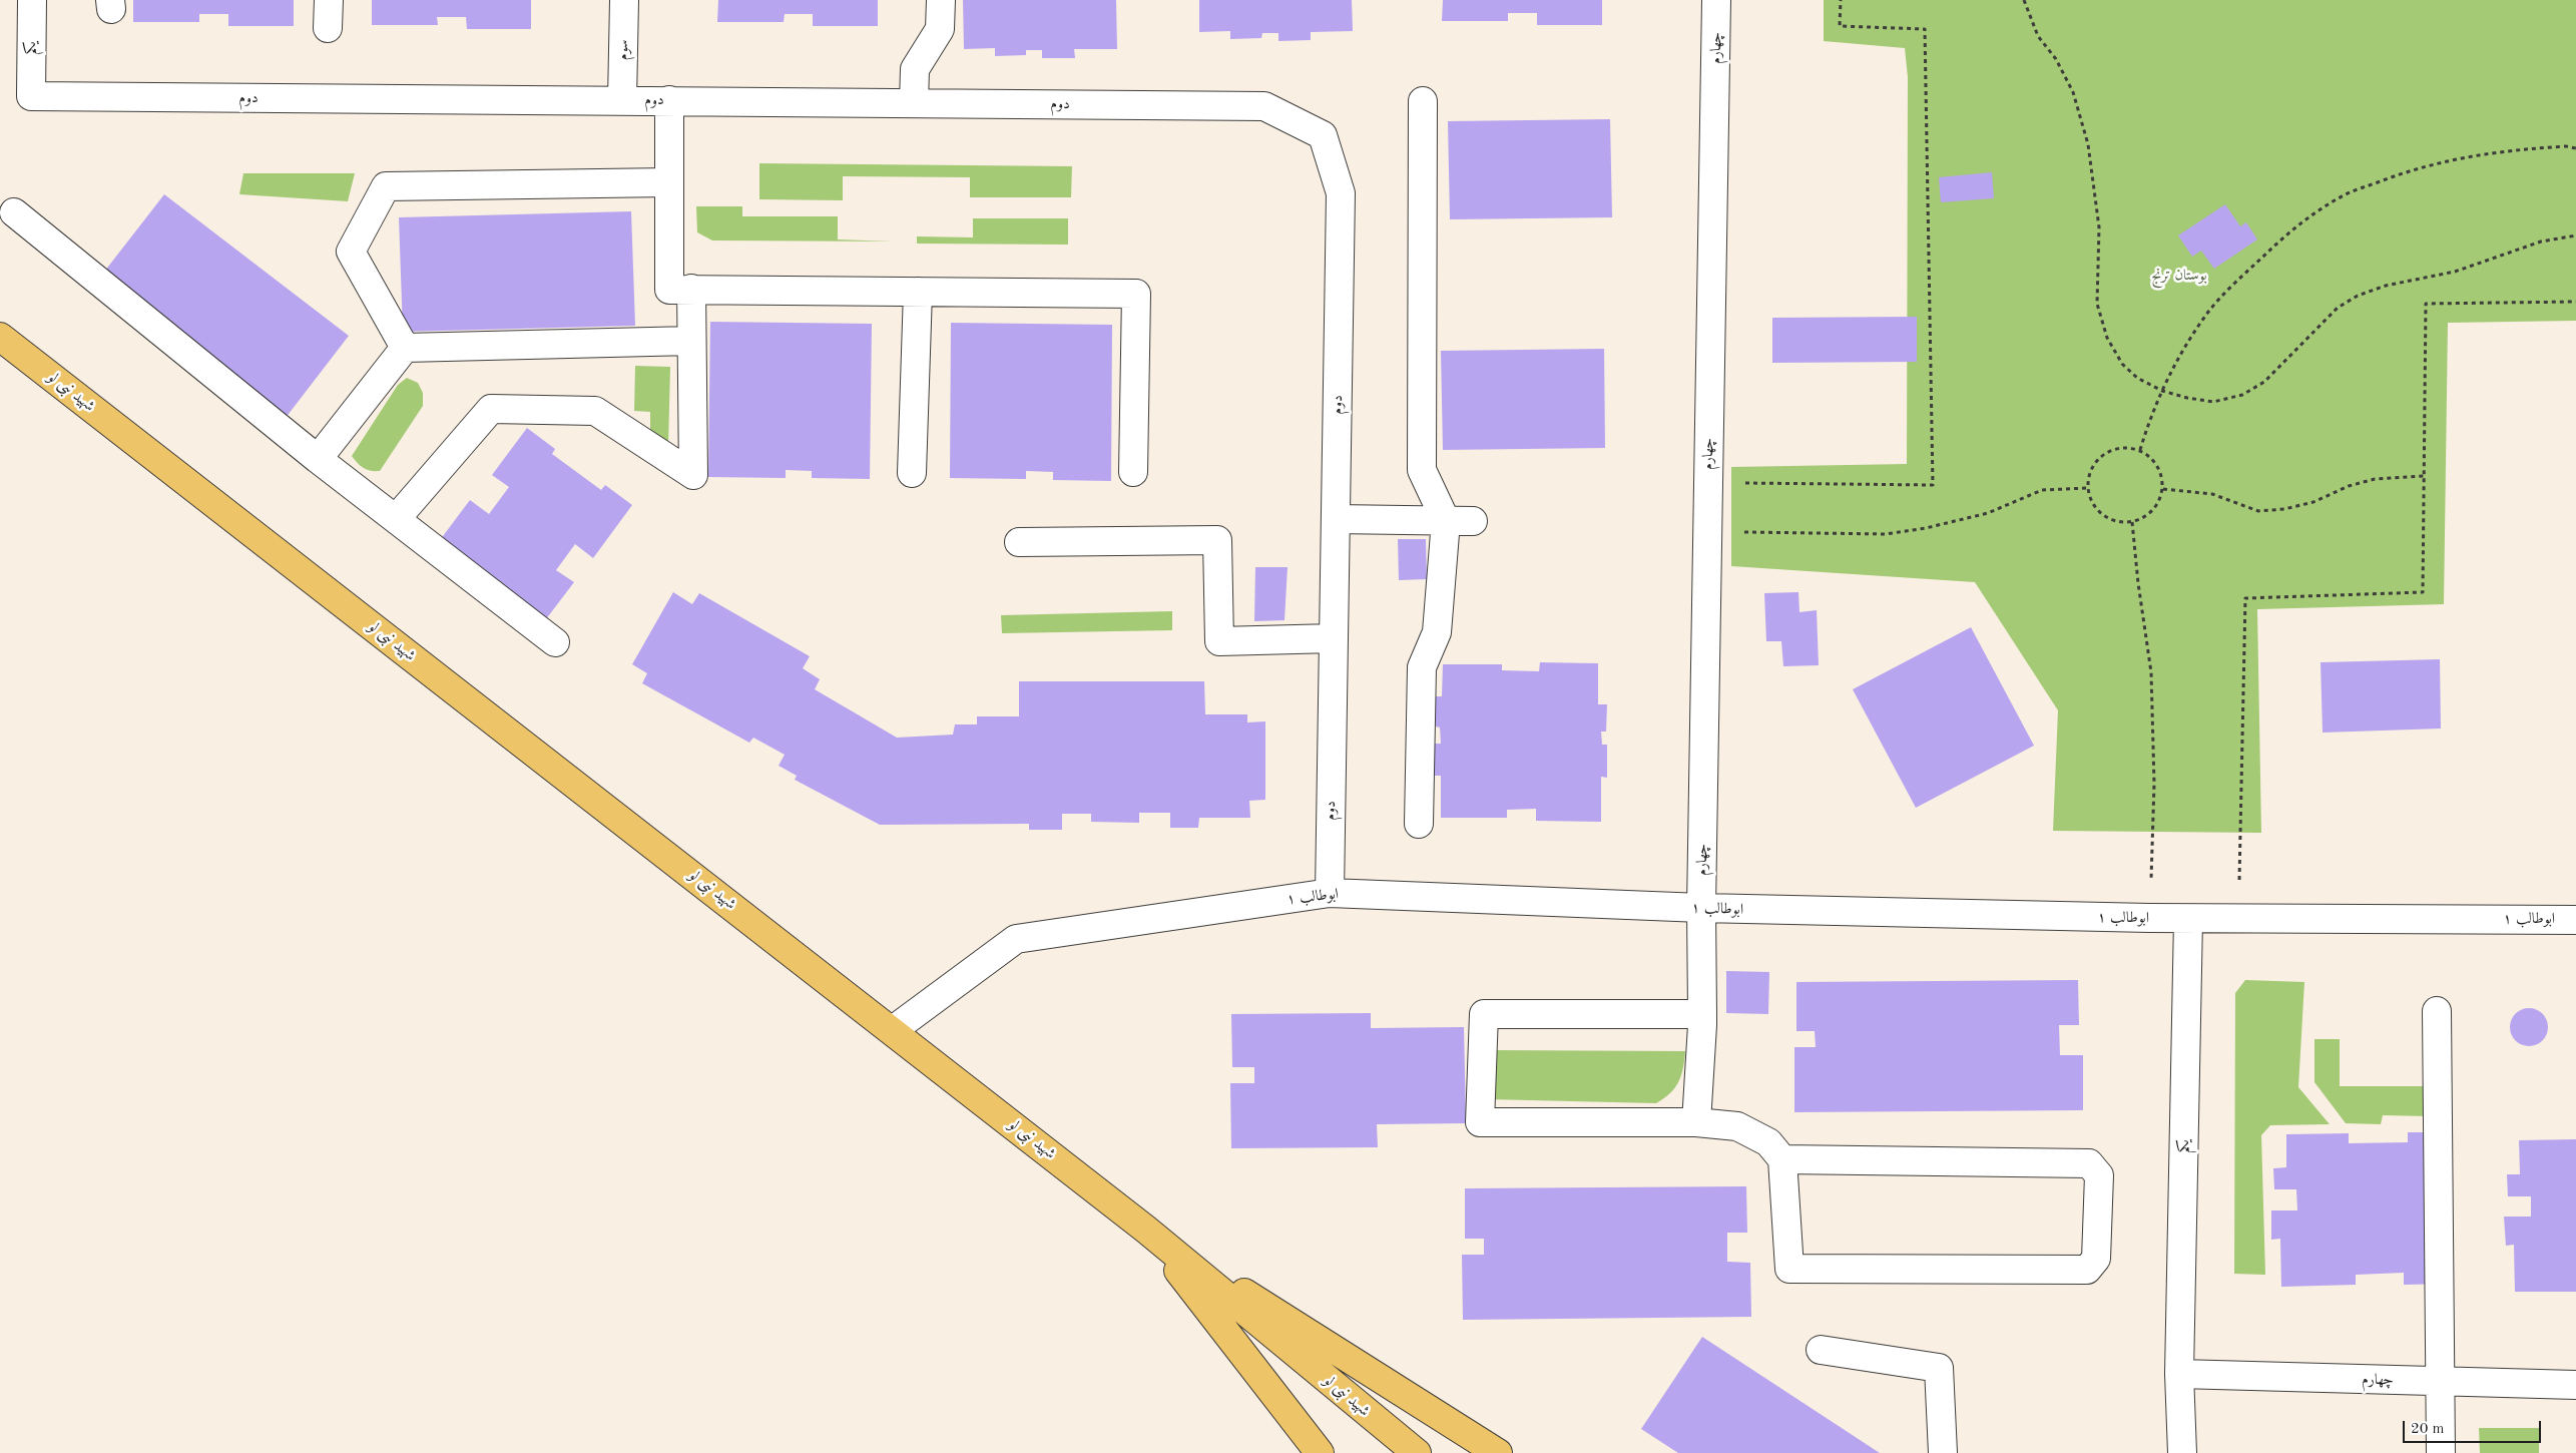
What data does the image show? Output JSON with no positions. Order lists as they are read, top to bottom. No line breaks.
{"streets":{"main road":["شهید نبی لو"],"street":["یکم","چهارم","سوم","دوم","ابوطالب ۱"]},"crossings":[["یکم","چهارم"],["یکم","دوم"],["یکم","ابوطالب ۱"],["چهارم","ابوطالب ۱"],["سوم","دوم"],["دوم","ابوطالب ۱"],["شهید نبی لو","ابوطالب ۱"]],"parks":["بوستان ترنج"],"scale_bar":"20 m"}
